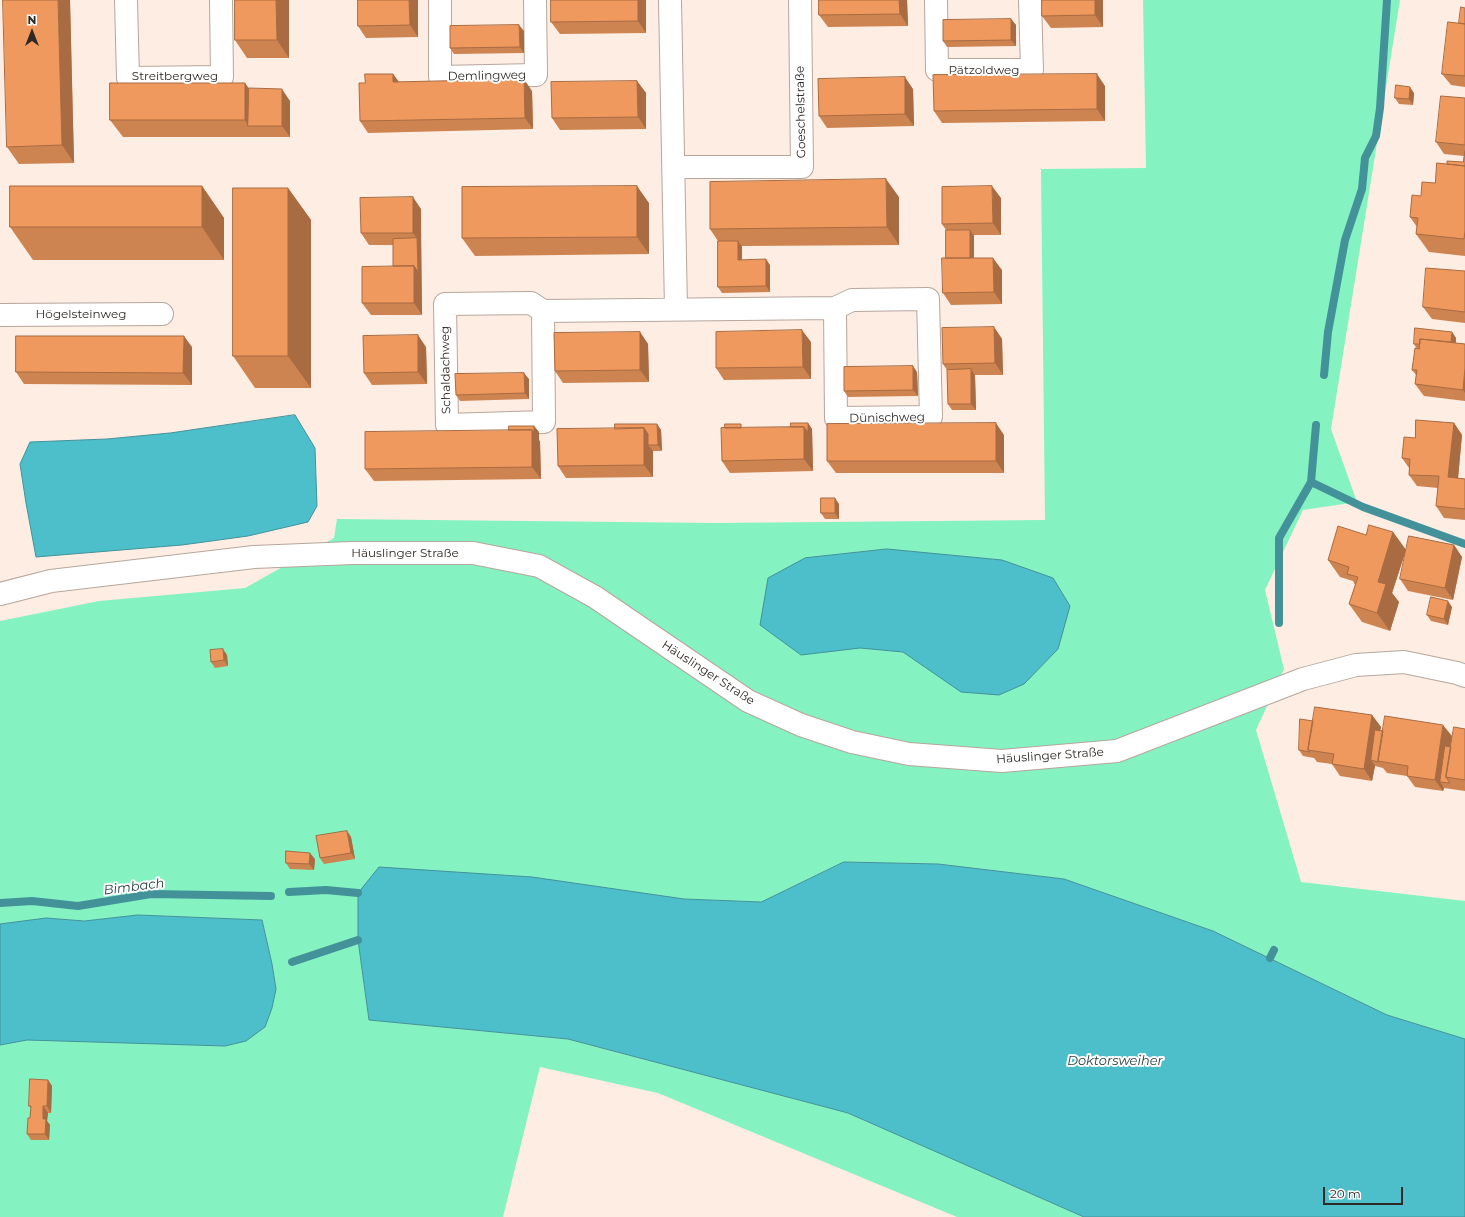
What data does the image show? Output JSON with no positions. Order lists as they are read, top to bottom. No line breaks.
{"streets":{"street":["Pätzoldweg","Streitbergweg","Demlingweg","Goeschelstraße","Högelsteinweg","Schaldachweg","Dünischweg","Häuslinger Straße"]},"crossings":[["Schaldachweg","Dünischweg"]],"water":["Bimbach","Doktorsweiher"],"scale_bar":"20 m","north":"top"}
